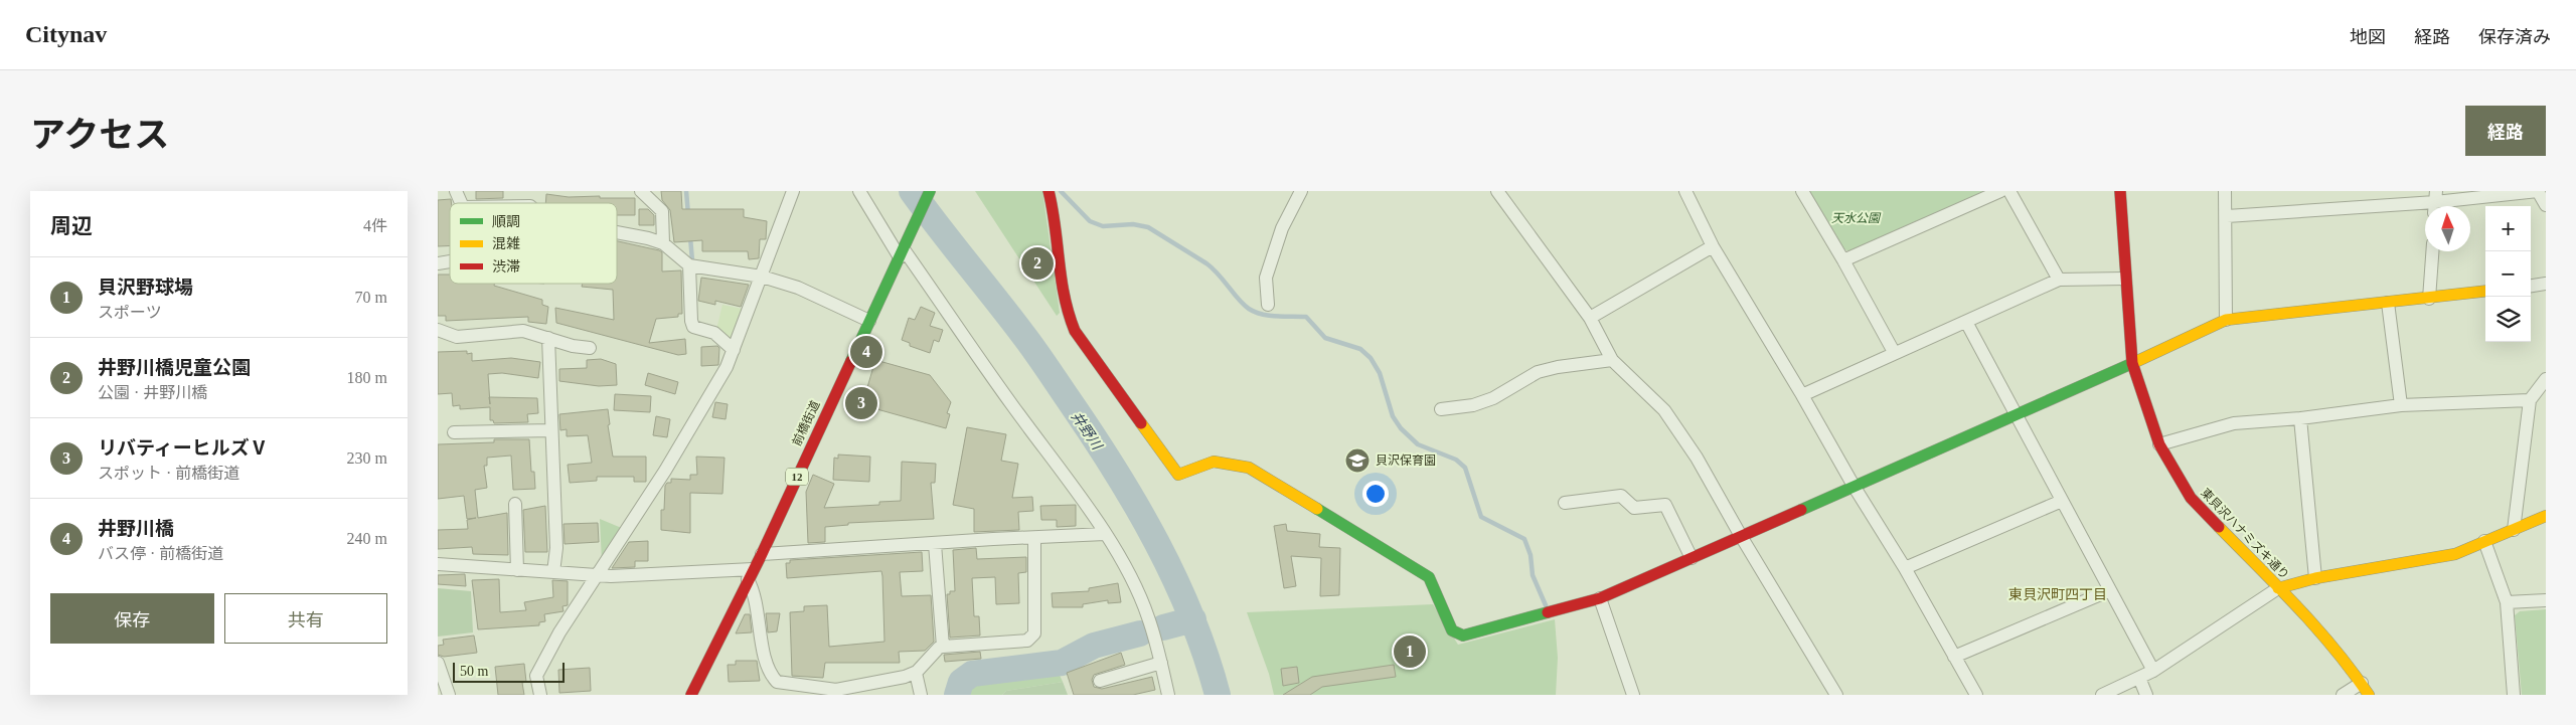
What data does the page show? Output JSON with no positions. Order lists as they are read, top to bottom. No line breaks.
{"streets":{"street":["前橋街道","12","東貝沢ハナミズキ通り"]},"crossings":[["前橋街道","12"]],"districts":["東貝沢町四丁目"],"water":["井野川"],"parks":["天水公園"],"places":{"school or university":["貝沢保育園"]},"legend":["順調","混雑","渋滞"],"scale_bar":"50 m","north":"top","page":{"header":"Citynav","nav":["地図","経路","保存済み"],"title":"アクセス","buttons":["経路",["保存","共有"]],"heading":["周辺","4件"],"map_buttons":["+","−"],"pins":["2","4","3","1"],"list":[{"mark":"1","name":"貝沢野球場","note":"スポーツ","value":"70 m"},{"mark":"2","name":"井野川橋児童公園","note":"公園 · 井野川橋","value":"180 m"},{"mark":"3","name":"リバティーヒルズⅤ","note":"スポット · 前橋街道","value":"230 m"},{"mark":"4","name":"井野川橋","note":"バス停 · 前橋街道","value":"240 m"}],"scale":"50 m"}}
